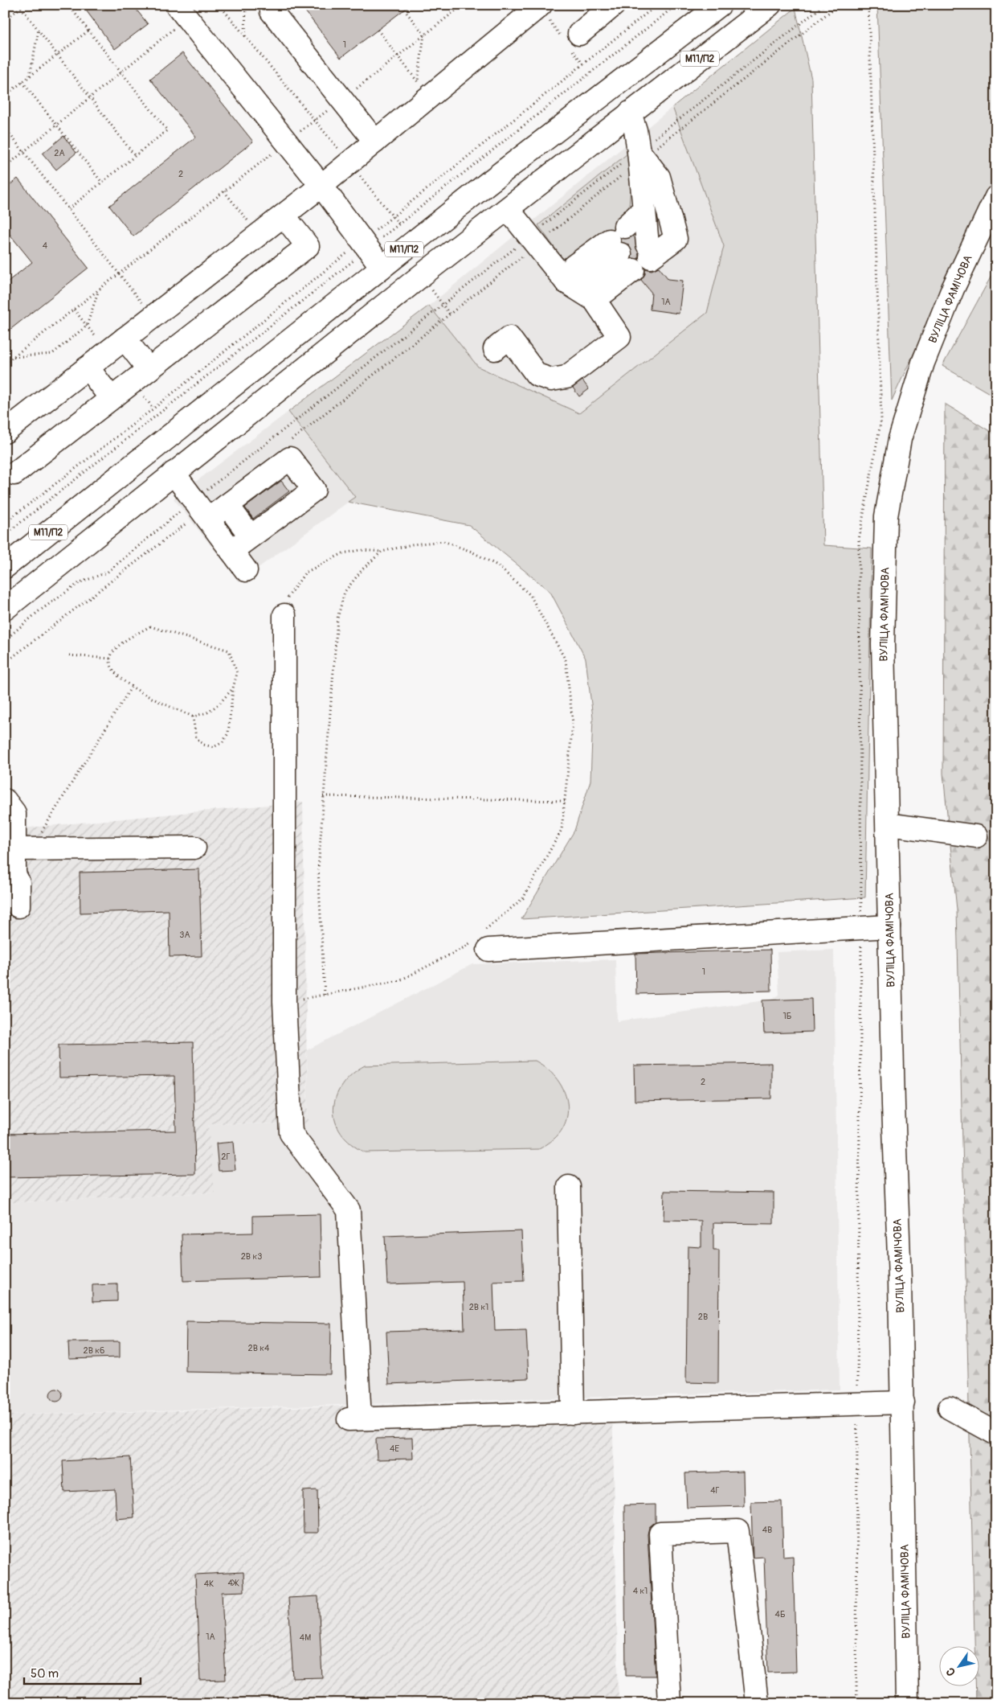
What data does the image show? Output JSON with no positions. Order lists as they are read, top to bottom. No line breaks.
{"streets":{"main road":["М11/П2","ВУЛІЦА ФАМІЧОВА"]},"house_numbers":["1","2А","2","4","1А","3А","1","1Б","2","2Г","2В к3","2В к1","2В","2В к4","2В к6","4Е","4Г","4В","4Ж","4К","4 к1","4Б","1А","4М"],"scale_bar":"50 m","north":"bottom left"}
